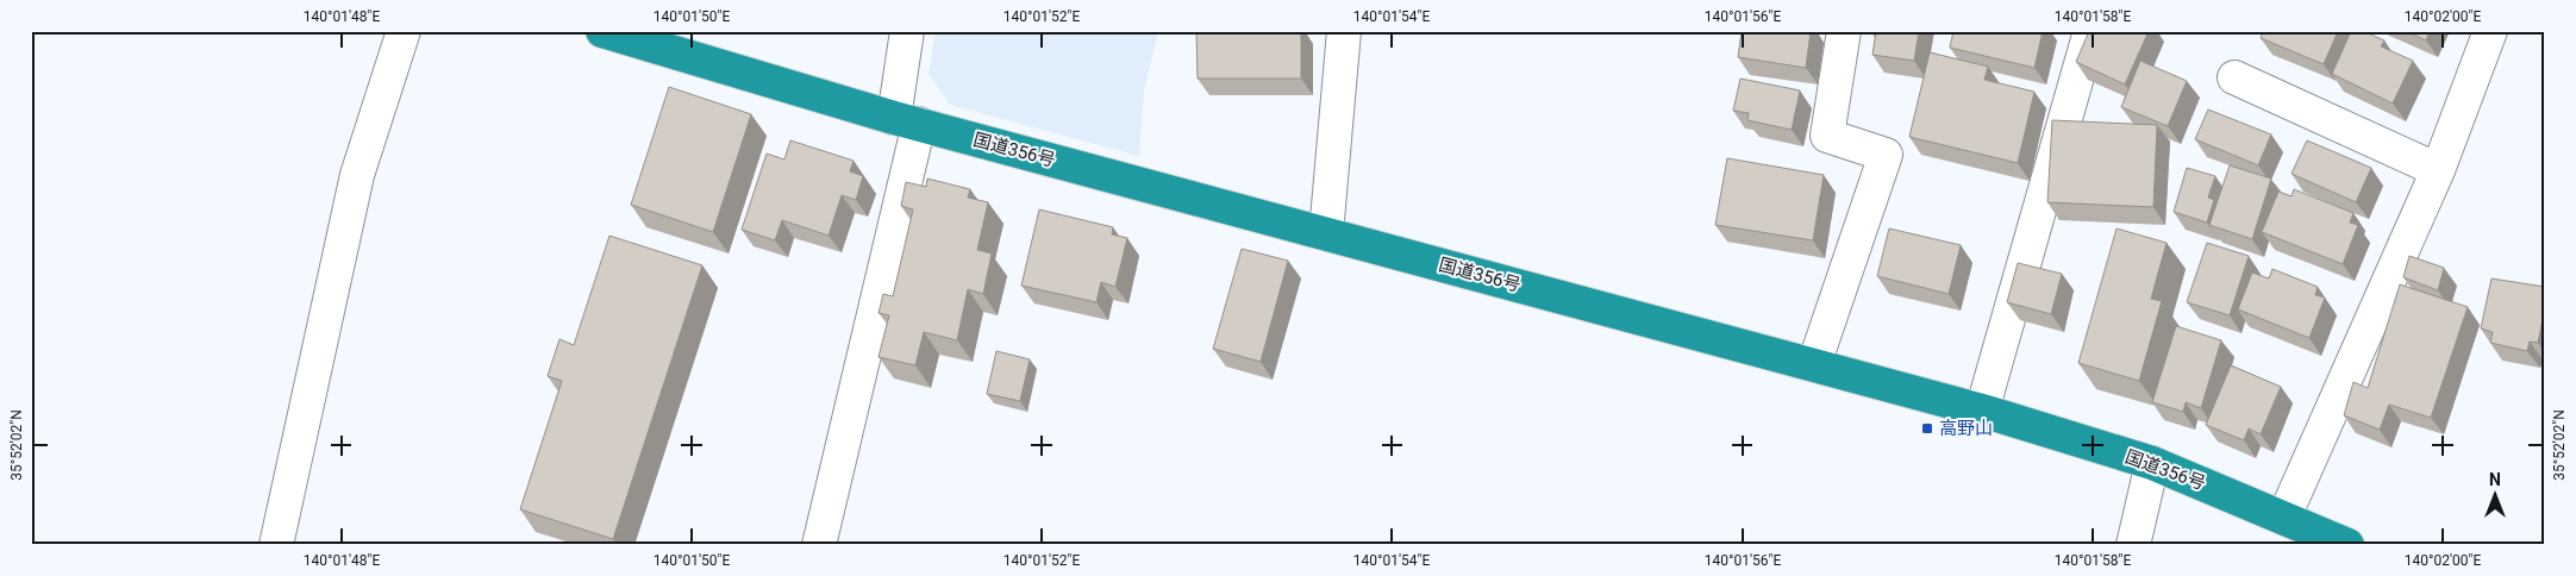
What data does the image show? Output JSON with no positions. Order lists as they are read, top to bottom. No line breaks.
{"streets":{"highway":["国道356号"]},"places":{"transit":["高野山"]},"north":"top","coordinates":["140°01'48\"E","140°01'50\"E","140°01'52\"E","140°01'54\"E","140°01'56\"E","140°01'58\"E","140°02'00\"E","35°52'02\"N"]}
